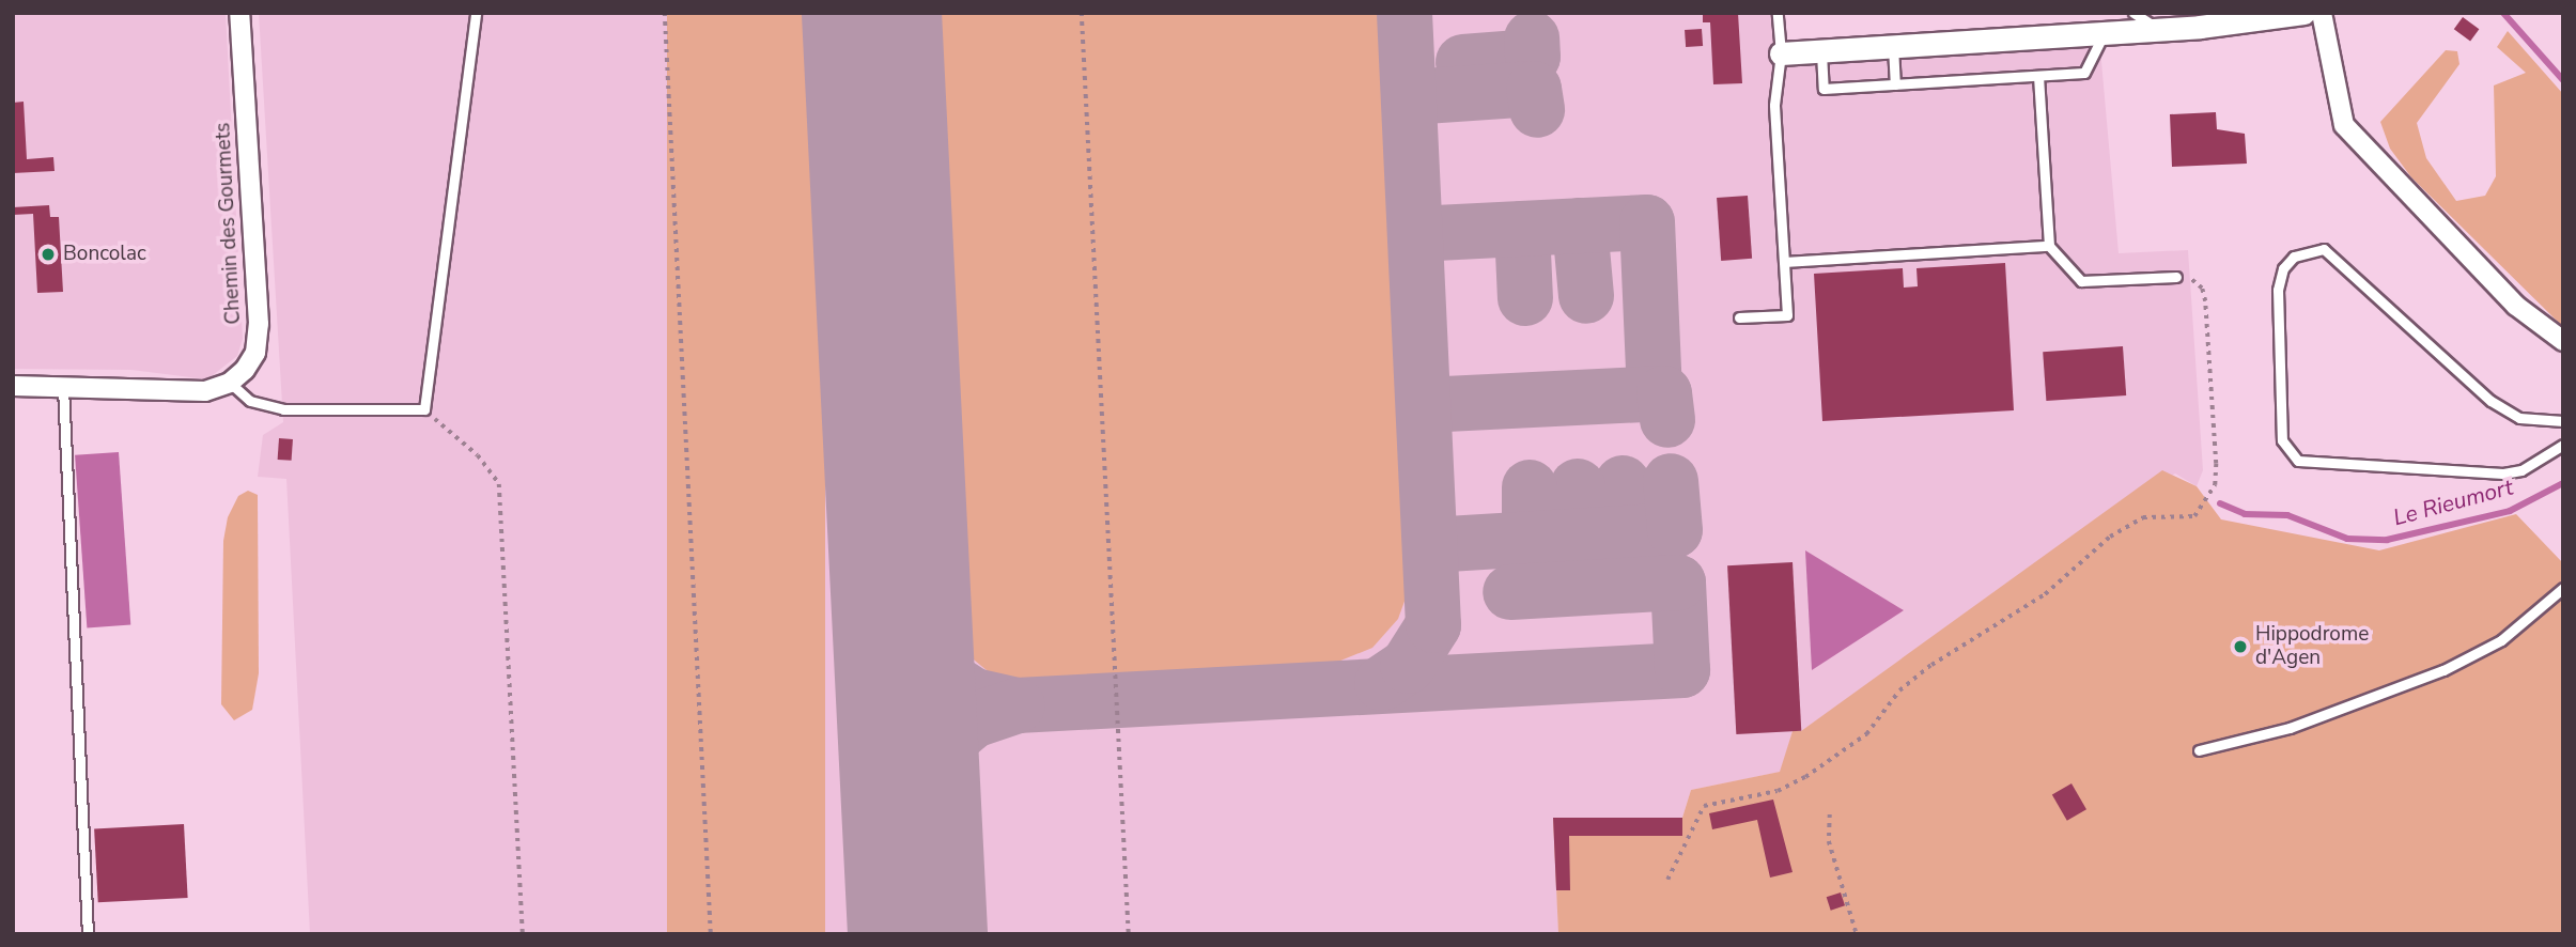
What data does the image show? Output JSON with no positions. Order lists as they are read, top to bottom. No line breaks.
{"streets":{"street":["Chemin des Gourmets"]},"water":["Le Rieumort"],"places":["Boncolac","Hippodrome d'Agen"]}
